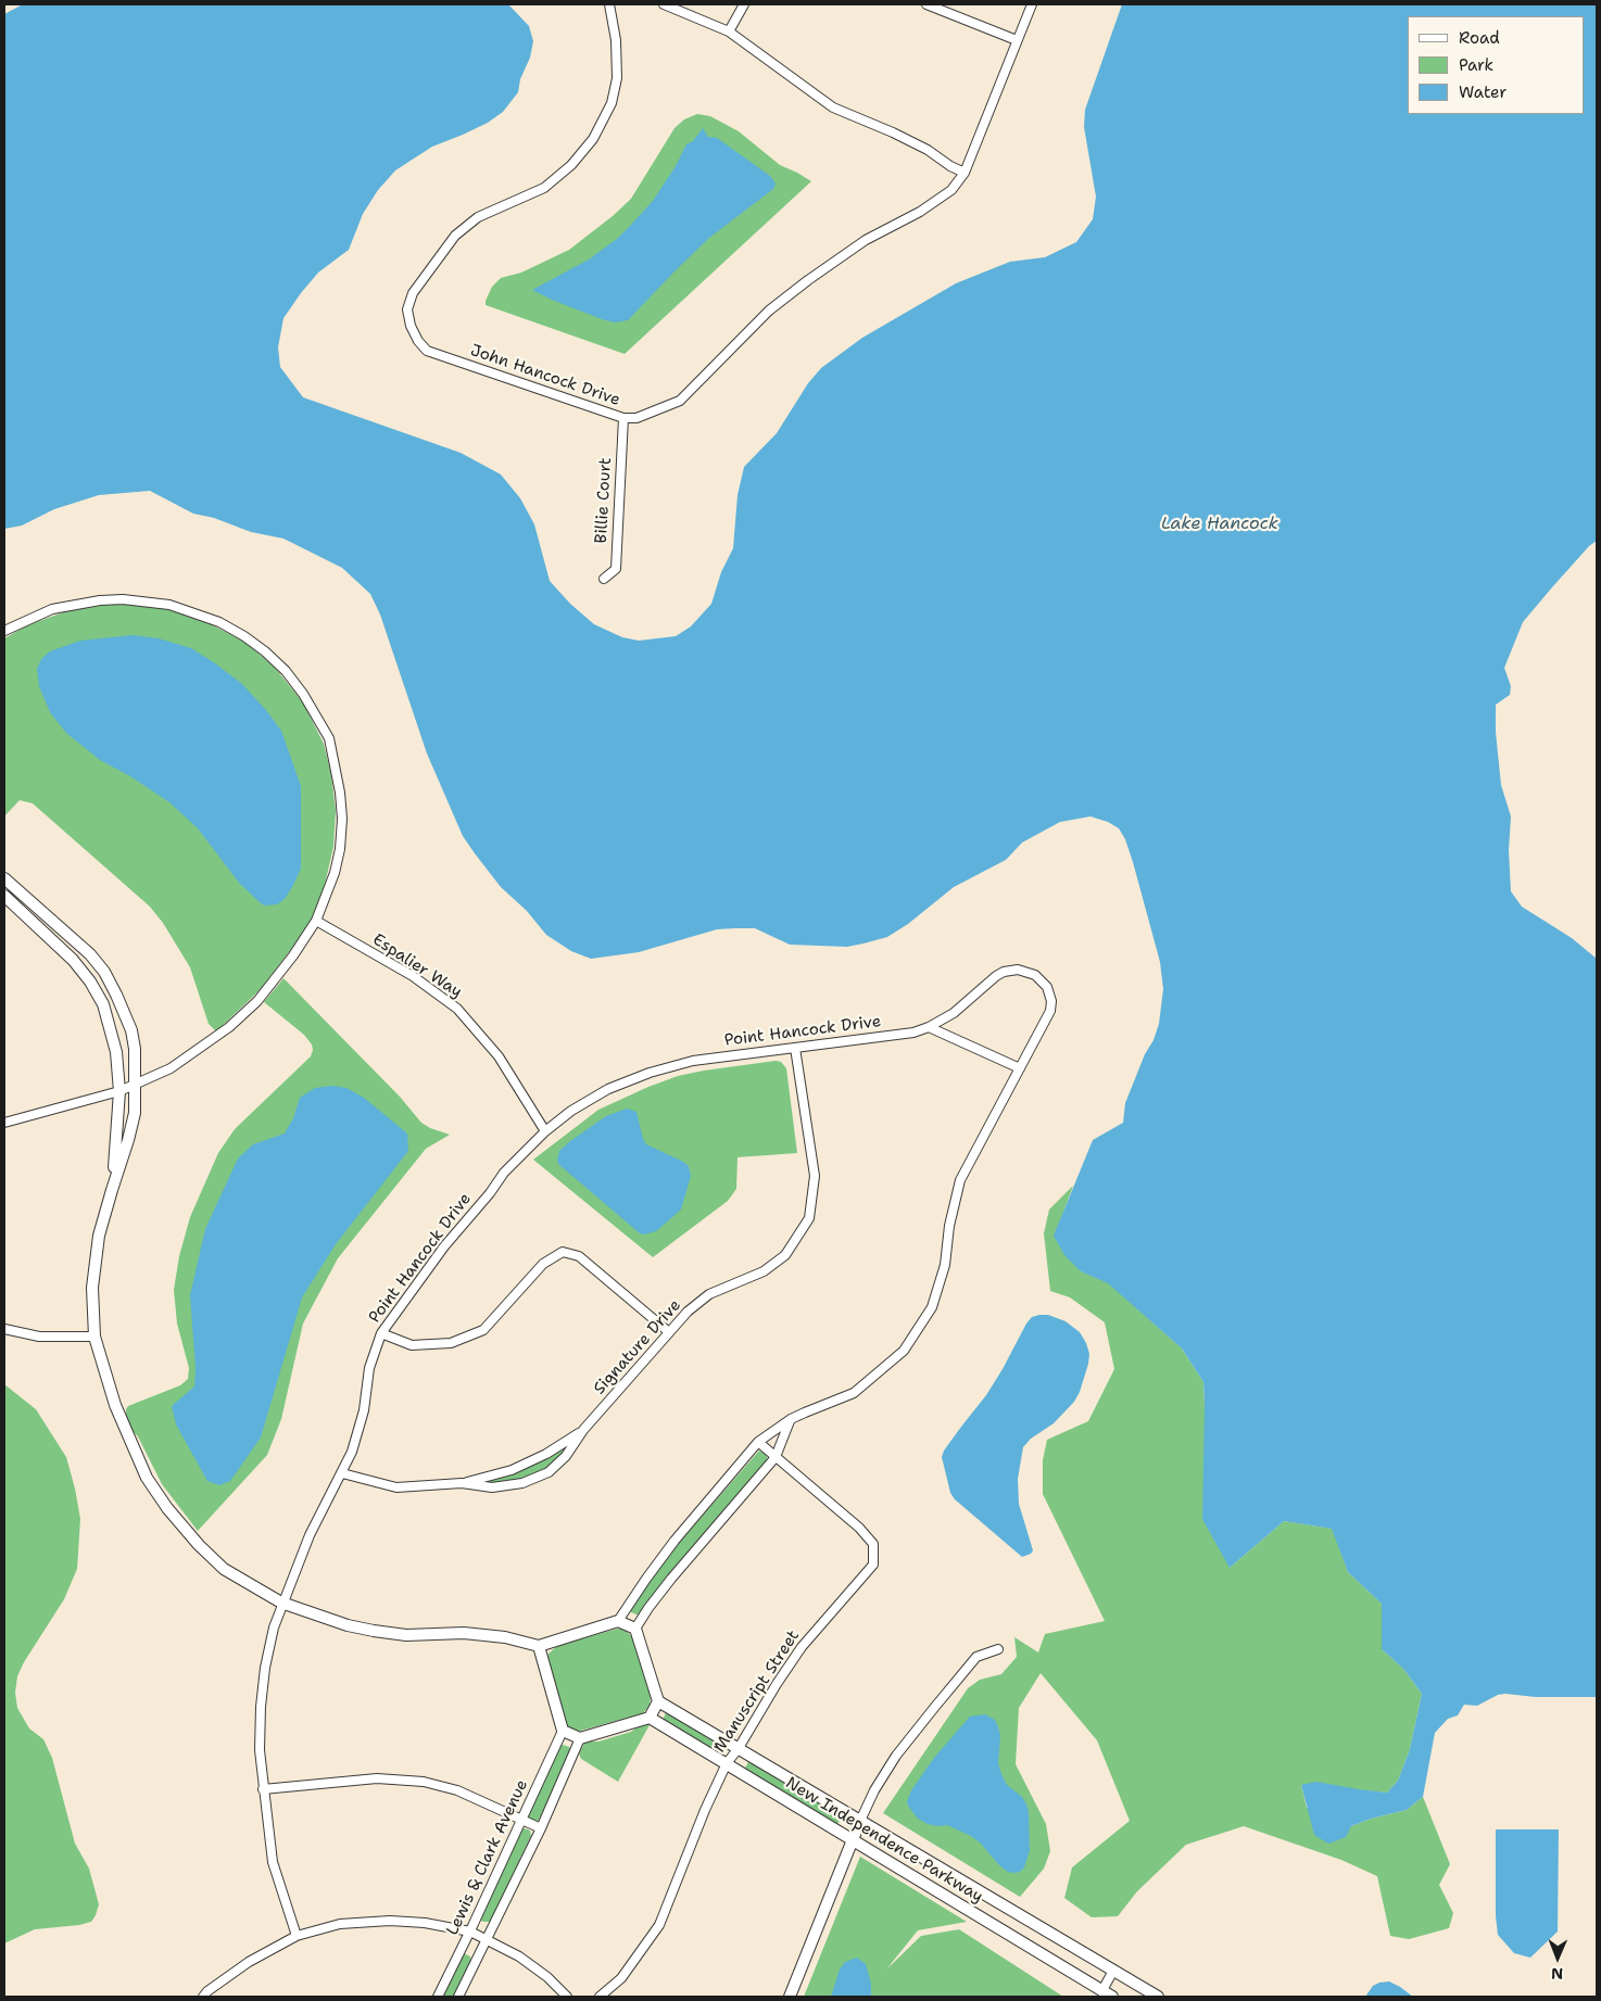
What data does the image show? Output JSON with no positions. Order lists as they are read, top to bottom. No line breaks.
{"streets":{"street":["John Hancock Drive","Billie Court","Espalier Way","Point Hancock Drive","Signature Drive","Manuscript Street","New Independence Parkway","Lewis & Clark Avenue"]},"crossings":[["John Hancock Drive","Billie Court"],["Espalier Way","Point Hancock Drive"],["Point Hancock Drive","Signature Drive"],["Point Hancock Drive","Manuscript Street"],["Point Hancock Drive","New Independence Parkway"],["Point Hancock Drive","Lewis & Clark Avenue"],["Manuscript Street","New Independence Parkway"],["New Independence Parkway","Lewis & Clark Avenue"]],"water":["Lake Hancock"],"legend":["Road","Park","Water"],"north":"bottom"}
